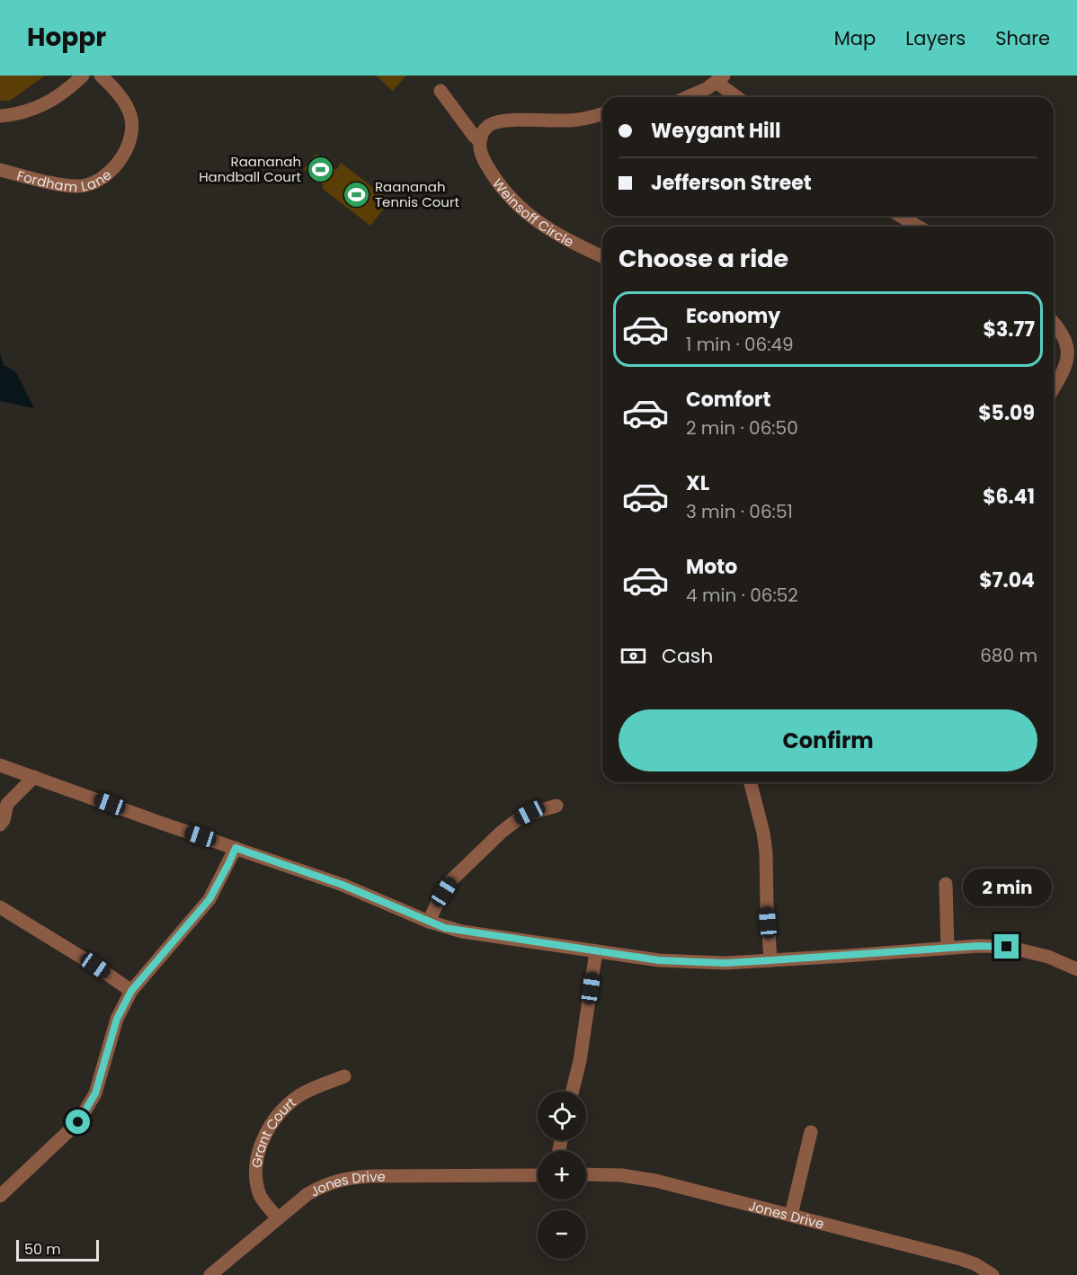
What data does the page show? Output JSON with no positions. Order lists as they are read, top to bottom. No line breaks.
{"streets":{"street":["Fordham Lane","Weinsoff Circle","Grant Court","Jones Drive"]},"crossings":[["Grant Court","Jones Drive"]],"places":{"sports":["Raananah Handball Court","Raananah Tennis Court"]},"scale_bar":"50 m","page":{"header":"Hoppr","nav":["Map","Layers","Share"],"banner":["Weygant Hill","Jefferson Street"],"heading":"Choose a ride","list":[{"name":"Economy","note":"1 min · 06:49","value":"$3.77"},{"name":"Comfort","note":"2 min · 06:50","value":"$5.09"},{"name":"XL","note":"3 min · 06:51","value":"$6.41"},{"name":"Moto","note":"4 min · 06:52","value":"$7.04"}],"pay":["Cash","680 m"],"buttons":"Confirm","bubble":"2 min","map_buttons":["+","−"],"scale":"50 m"}}
